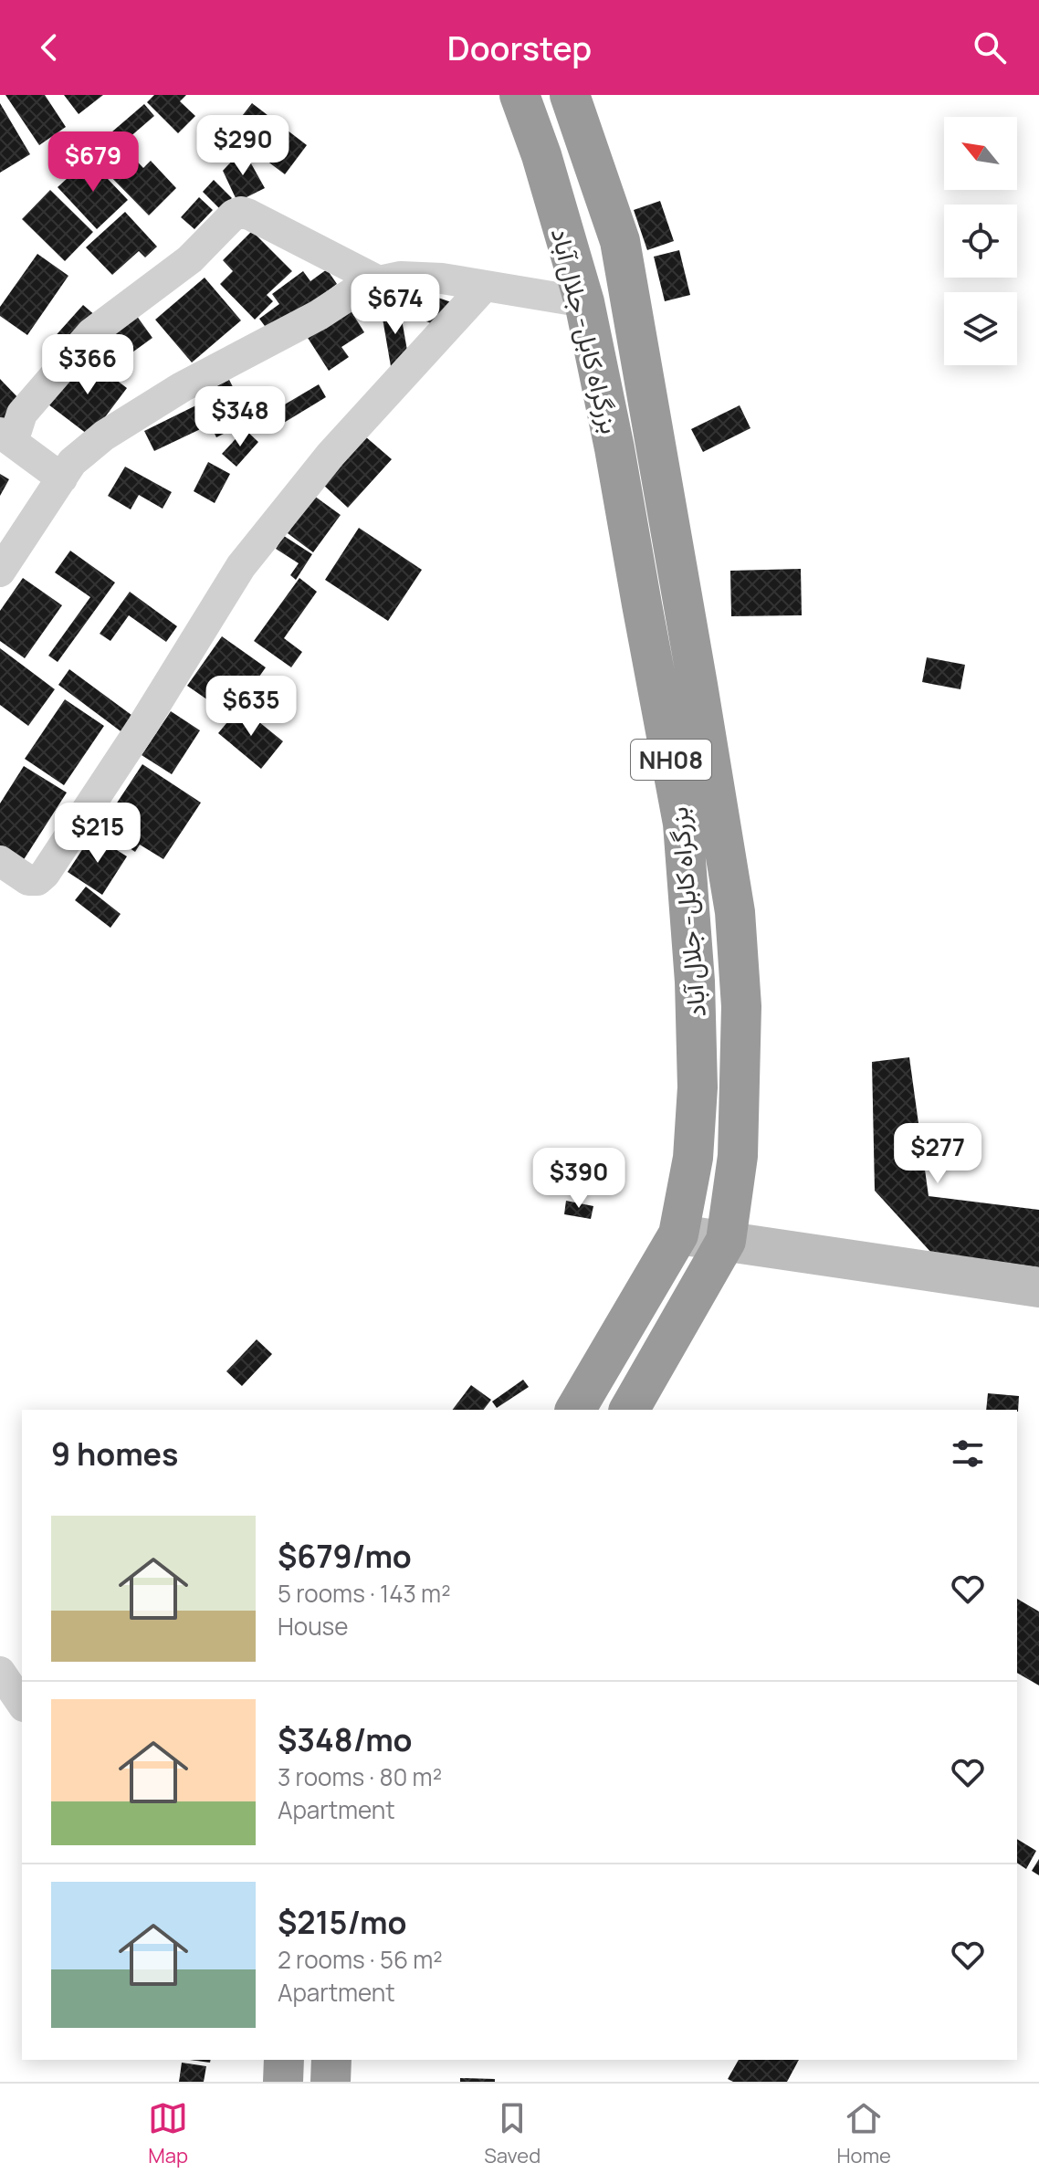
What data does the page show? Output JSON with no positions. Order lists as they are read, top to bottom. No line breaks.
{"streets":{"highway":["بزرگراه کابل- جلال آباد","NH08"]},"north":"top left","page":{"header":"Doorstep","price":["$290","$679","$674","$366","$348","$635","$215","$277","$390"],"heading":"9 homes","list":[{"name":"$679/mo","note":"5 rooms · 143 m² · House"},{"name":"$348/mo","note":"3 rooms · 80 m² · Apartment"},{"name":"$215/mo","note":"2 rooms · 56 m² · Apartment"}],"tabs":["Map","Saved","Home"]}}
